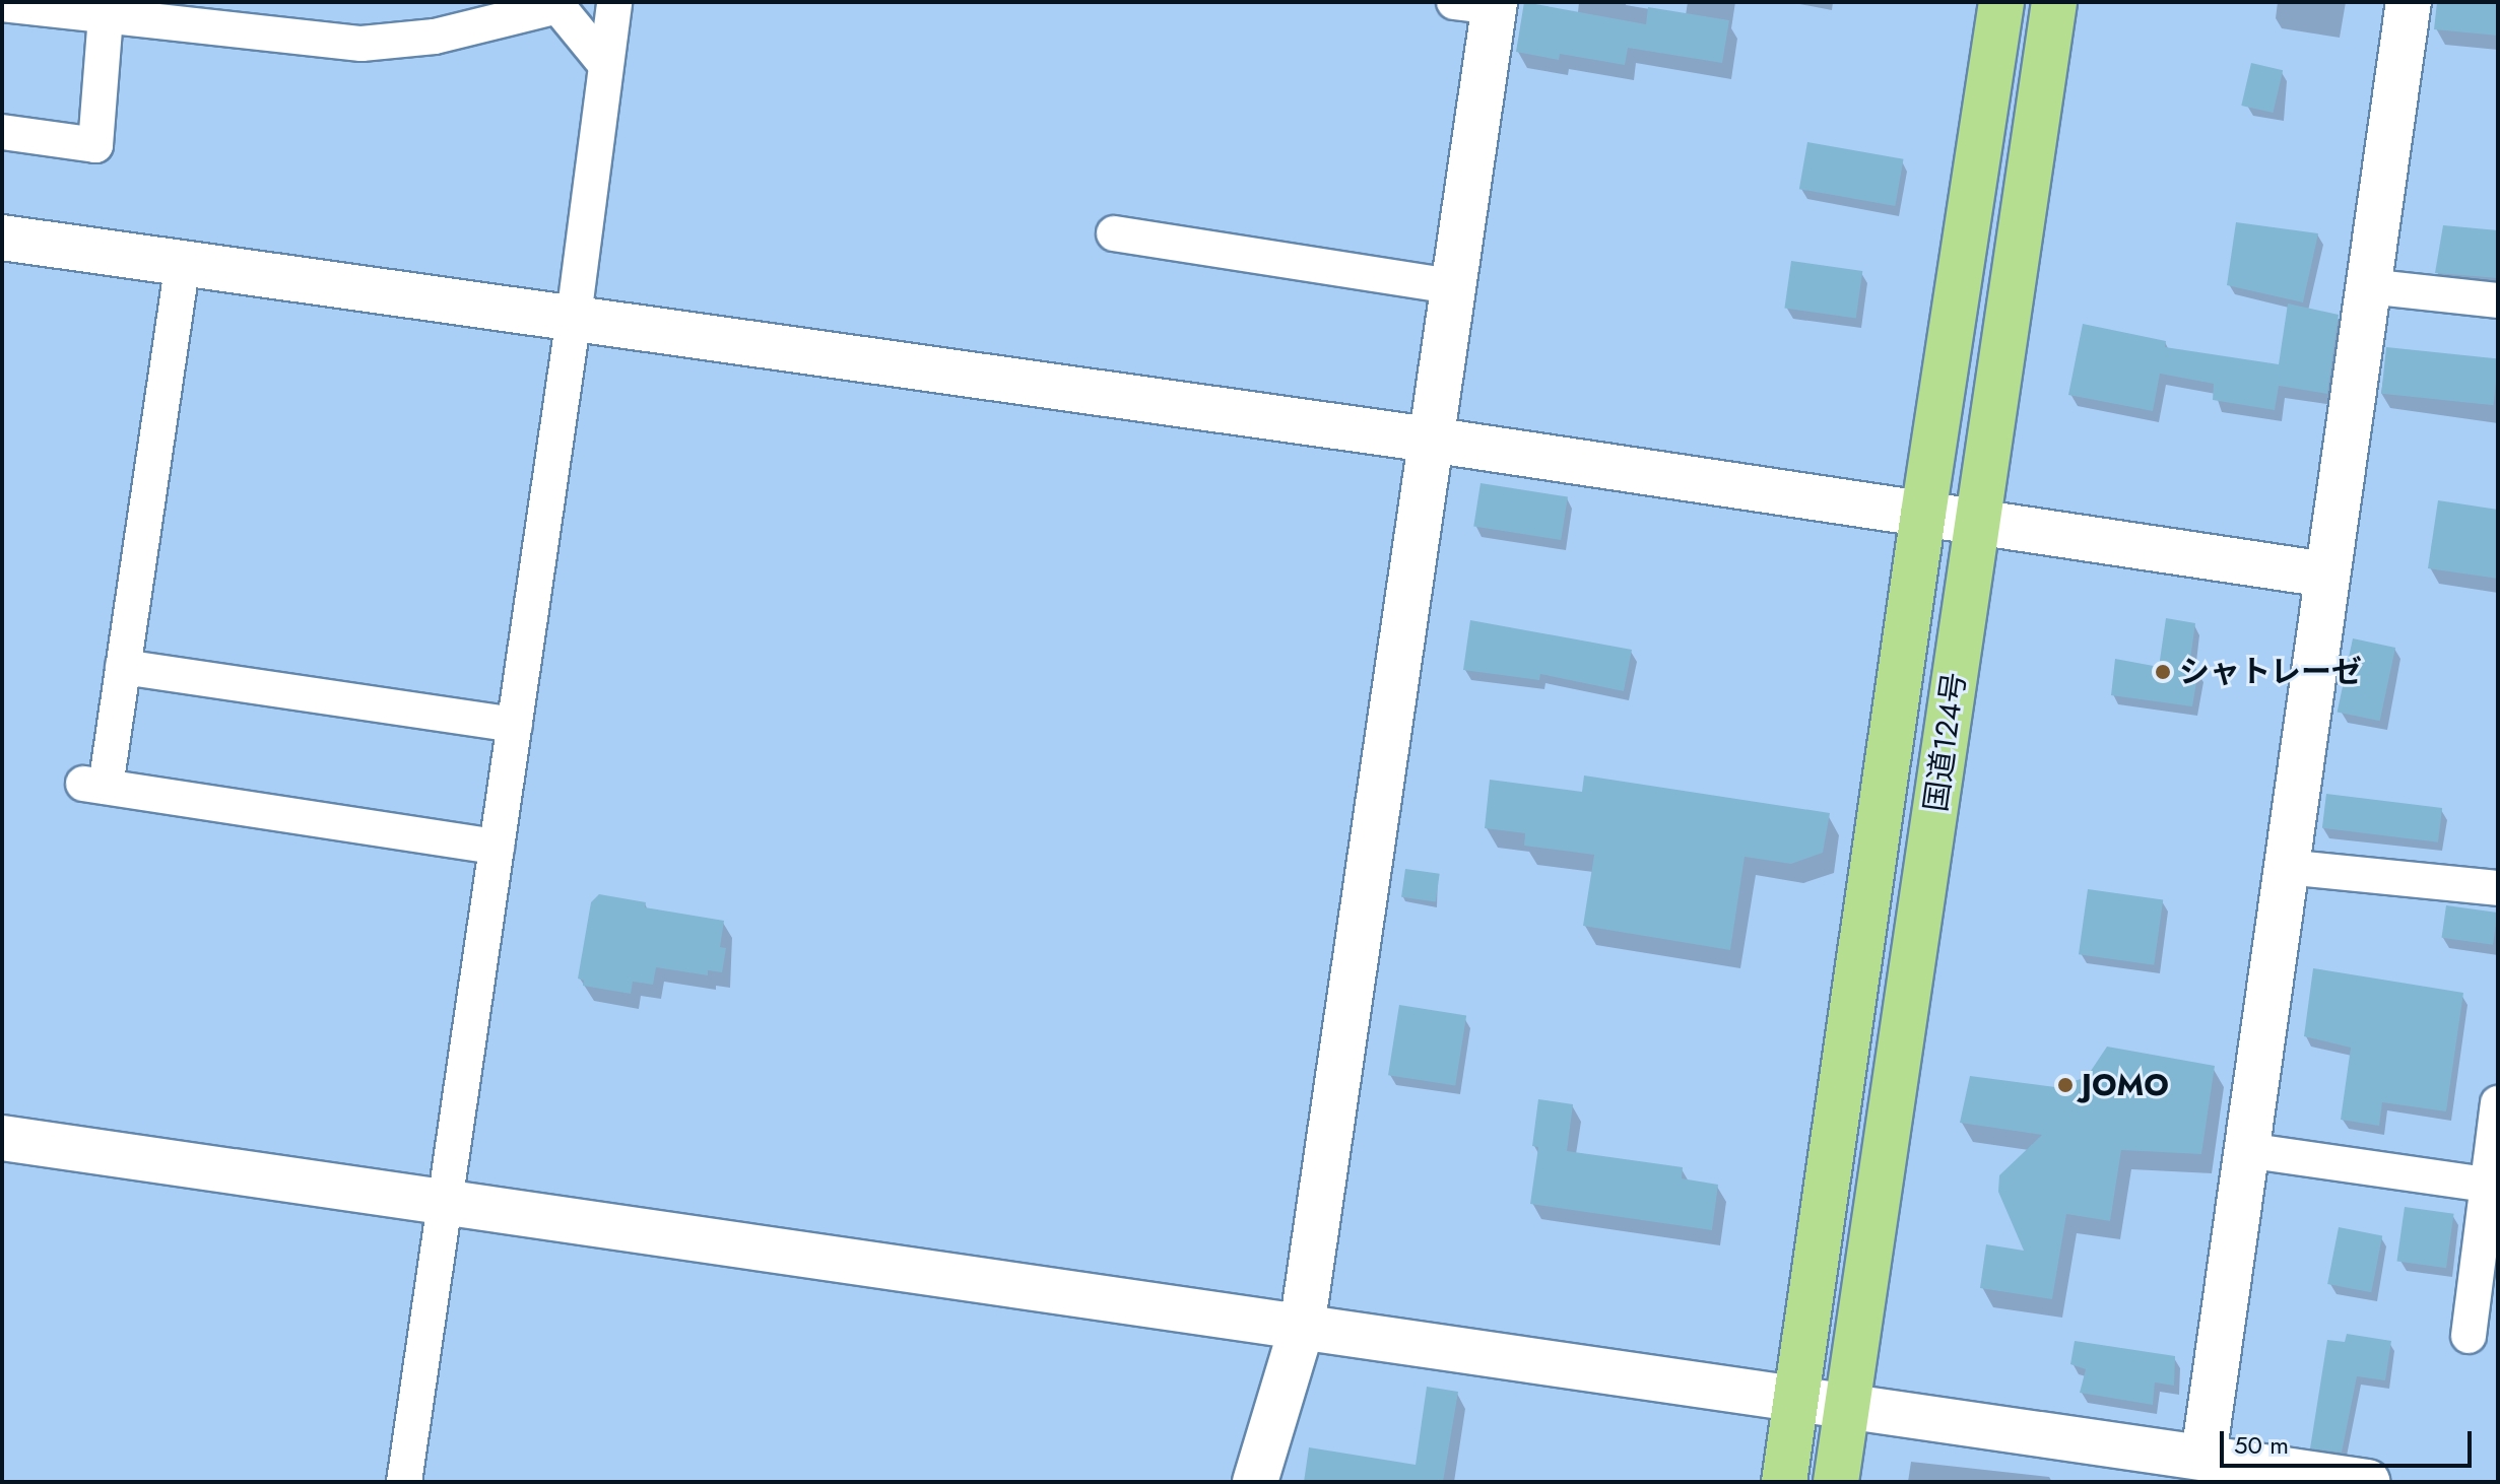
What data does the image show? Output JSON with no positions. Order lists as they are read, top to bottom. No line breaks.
{"streets":{"highway":["国道124号"]},"places":["シャトレーゼ","JOMO"],"scale_bar":"50 m"}
